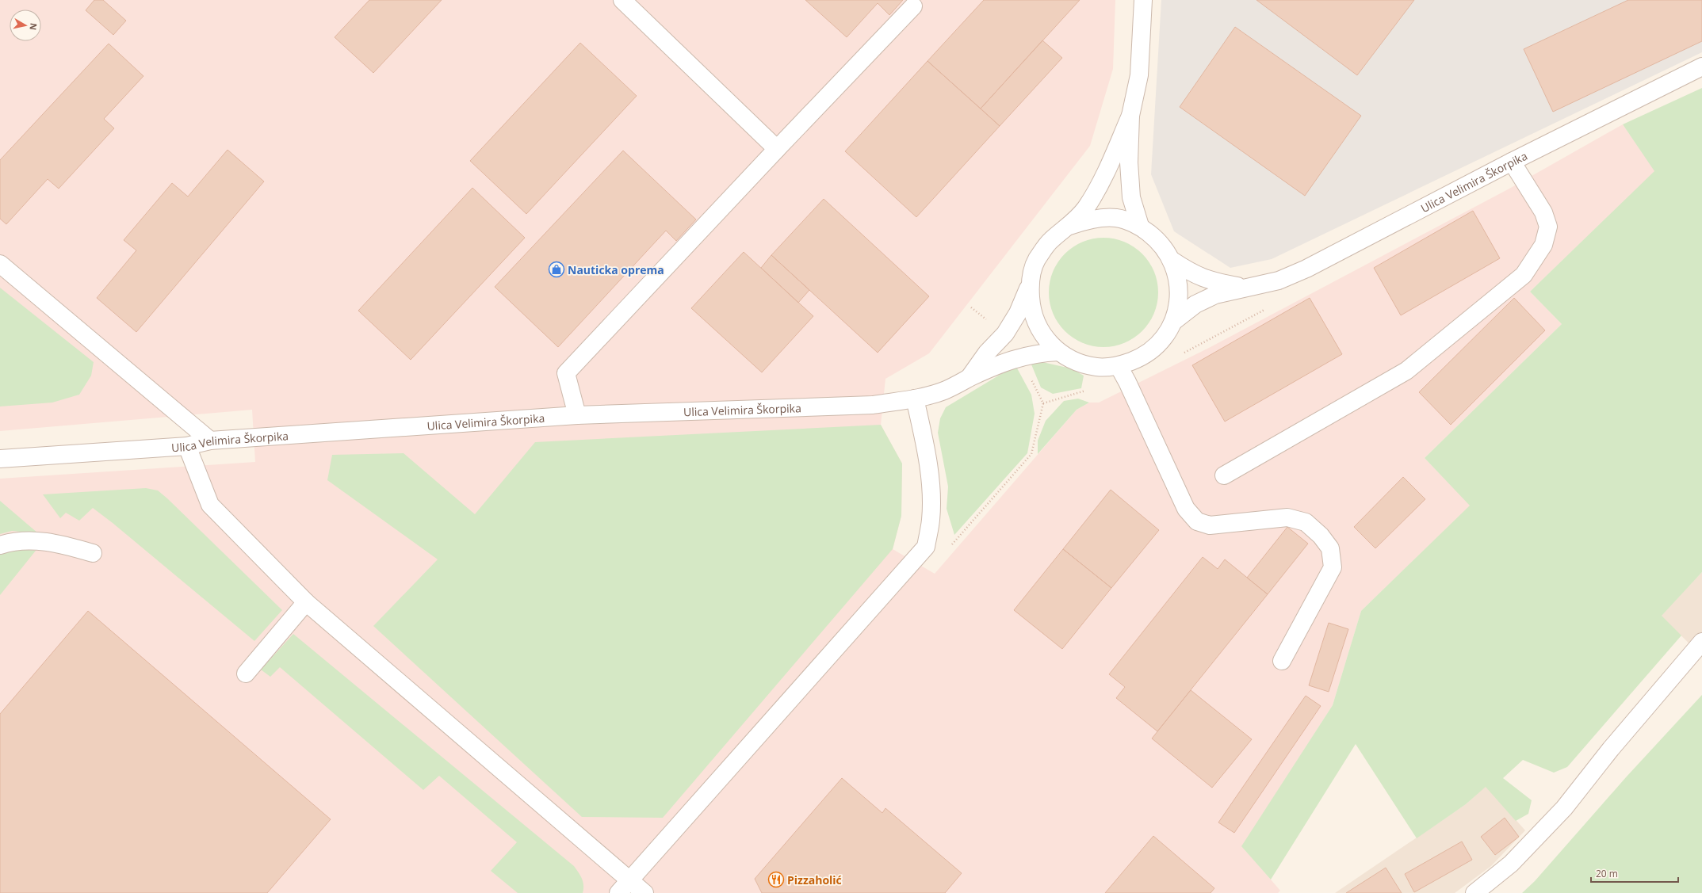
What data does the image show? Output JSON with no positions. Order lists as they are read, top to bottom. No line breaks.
{"streets":{"street":["Ulica Velimira Škorpika"]},"places":{"shop":["Nauticka oprema"],"restaurant":["Pizzaholić"]},"scale_bar":"20 m","north":"right"}
